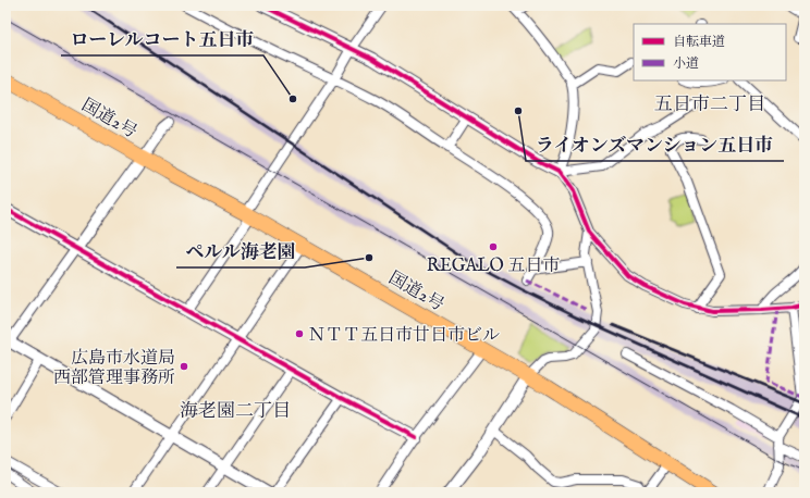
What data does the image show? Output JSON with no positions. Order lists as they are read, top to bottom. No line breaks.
{"streets":{"highway":["国道2号"]},"districts":["五日市二丁目","海老園二丁目"],"places":["ローレルコート五日市","ライオンズマンション五日市","REGALO 五日市","ペルル海老園","ＮＴＴ五日市廿日市ビル","広島市水道局 西部管理事務所"],"legend":["自転車道","小道"]}
